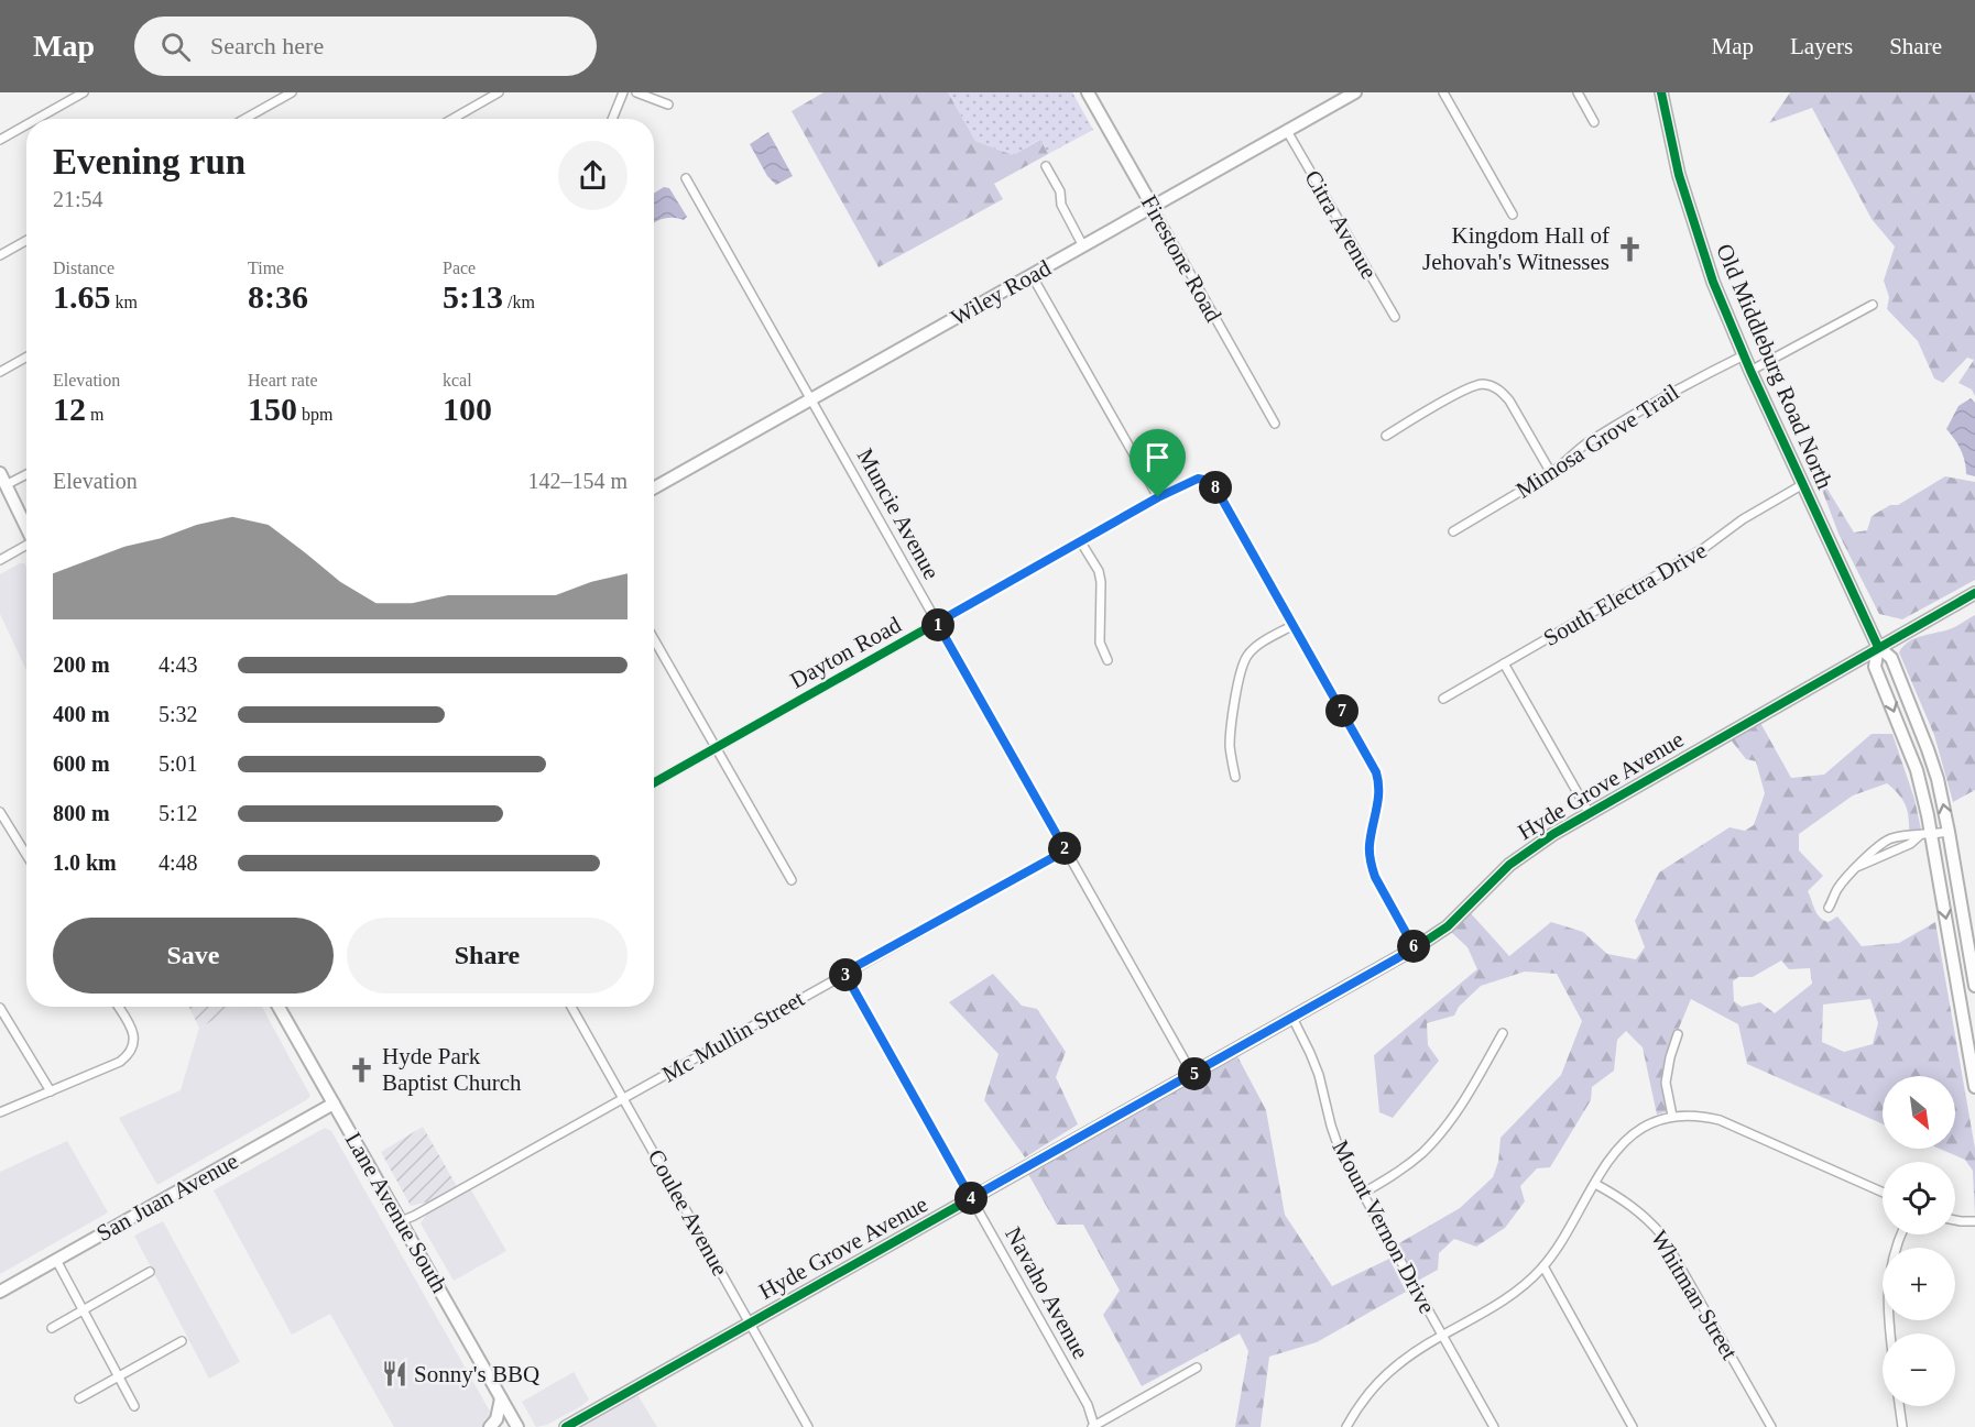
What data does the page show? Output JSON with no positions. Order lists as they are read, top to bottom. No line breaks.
{"streets":{"street":["Citra Avenue","Firestone Road","Wiley Road","Old Middleburg Road North","Mimosa Grove Trail","Muncie Avenue","South Electra Drive","Dayton Road","Hyde Grove Avenue","Mc Mullin Street","San Juan Avenue","Lane Avenue South","Coulee Avenue","Mount Vernon Drive","Navaho Avenue","Whitman Street"]},"crossings":[["Citra Avenue","Wiley Road"],["Firestone Road","Wiley Road"],["Wiley Road","Muncie Avenue"],["Old Middleburg Road North","Mimosa Grove Trail"],["Old Middleburg Road North","South Electra Drive"],["Old Middleburg Road North","Hyde Grove Avenue"],["Muncie Avenue","Dayton Road"],["Muncie Avenue","Hyde Grove Avenue"],["Muncie Avenue","Mc Mullin Street"],["Hyde Grove Avenue","Coulee Avenue"],["Hyde Grove Avenue","Mount Vernon Drive"],["Hyde Grove Avenue","Navaho Avenue"],["Mc Mullin Street","Lane Avenue South"],["Mc Mullin Street","Coulee Avenue"],["Mc Mullin Street","Navaho Avenue"],["San Juan Avenue","Lane Avenue South"]],"places":{"church":["Kingdom Hall of Jehovah's Witnesses","Hyde Park Baptist Church"],"restaurant":["Sonny's BBQ"]},"north":"bottom right","page":{"header":"Map","search":"Search here","nav":["Map","Layers","Share"],"heading":["Evening run","21:54"],"stats":[["Distance","1.65 km"],["Time","8:36"],["Pace","5:13 /km"],["Elevation","12 m"],["Heart rate","150 bpm"],["kcal","100"]],"chart":["Elevation","142–154 m"],"pins":["8","1","7","2","6","3","5","4"],"list":[{"name":"200 m","note":"4:43"},{"name":"400 m","note":"5:32"},{"name":"600 m","note":"5:01"},{"name":"800 m","note":"5:12"},{"name":"1.0 km","note":"4:48"}],"buttons":["Save","Share"],"map_buttons":["+","−"]}}
